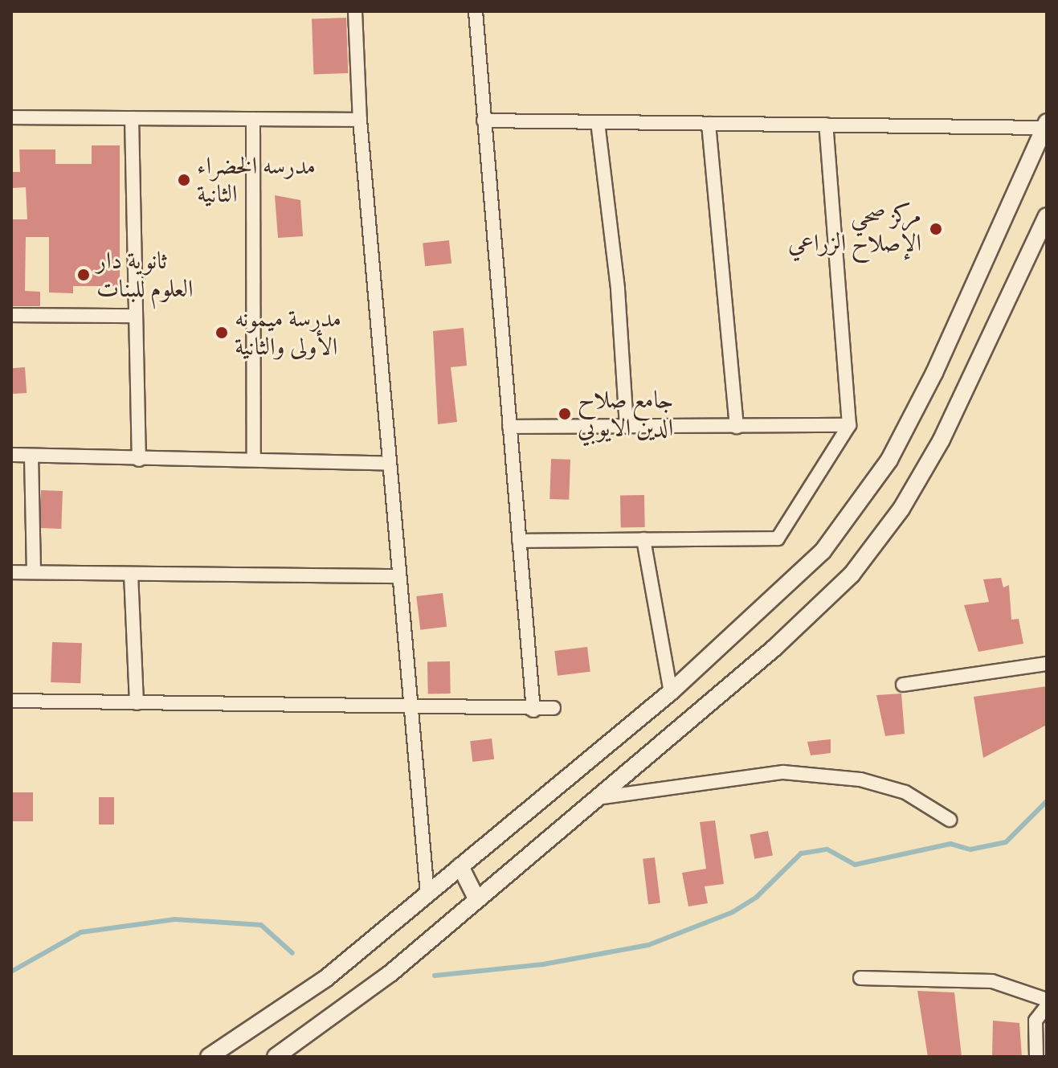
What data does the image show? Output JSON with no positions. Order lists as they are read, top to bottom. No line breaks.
{"places":["مدرسه الخضراء الثانية","مركز صحي الإصلاح الزراعي","ثانوية دار العلوم للبنات","مدرسة ميمونه الأولى والثانية","جامع صلاح الدين الايوبي"]}
